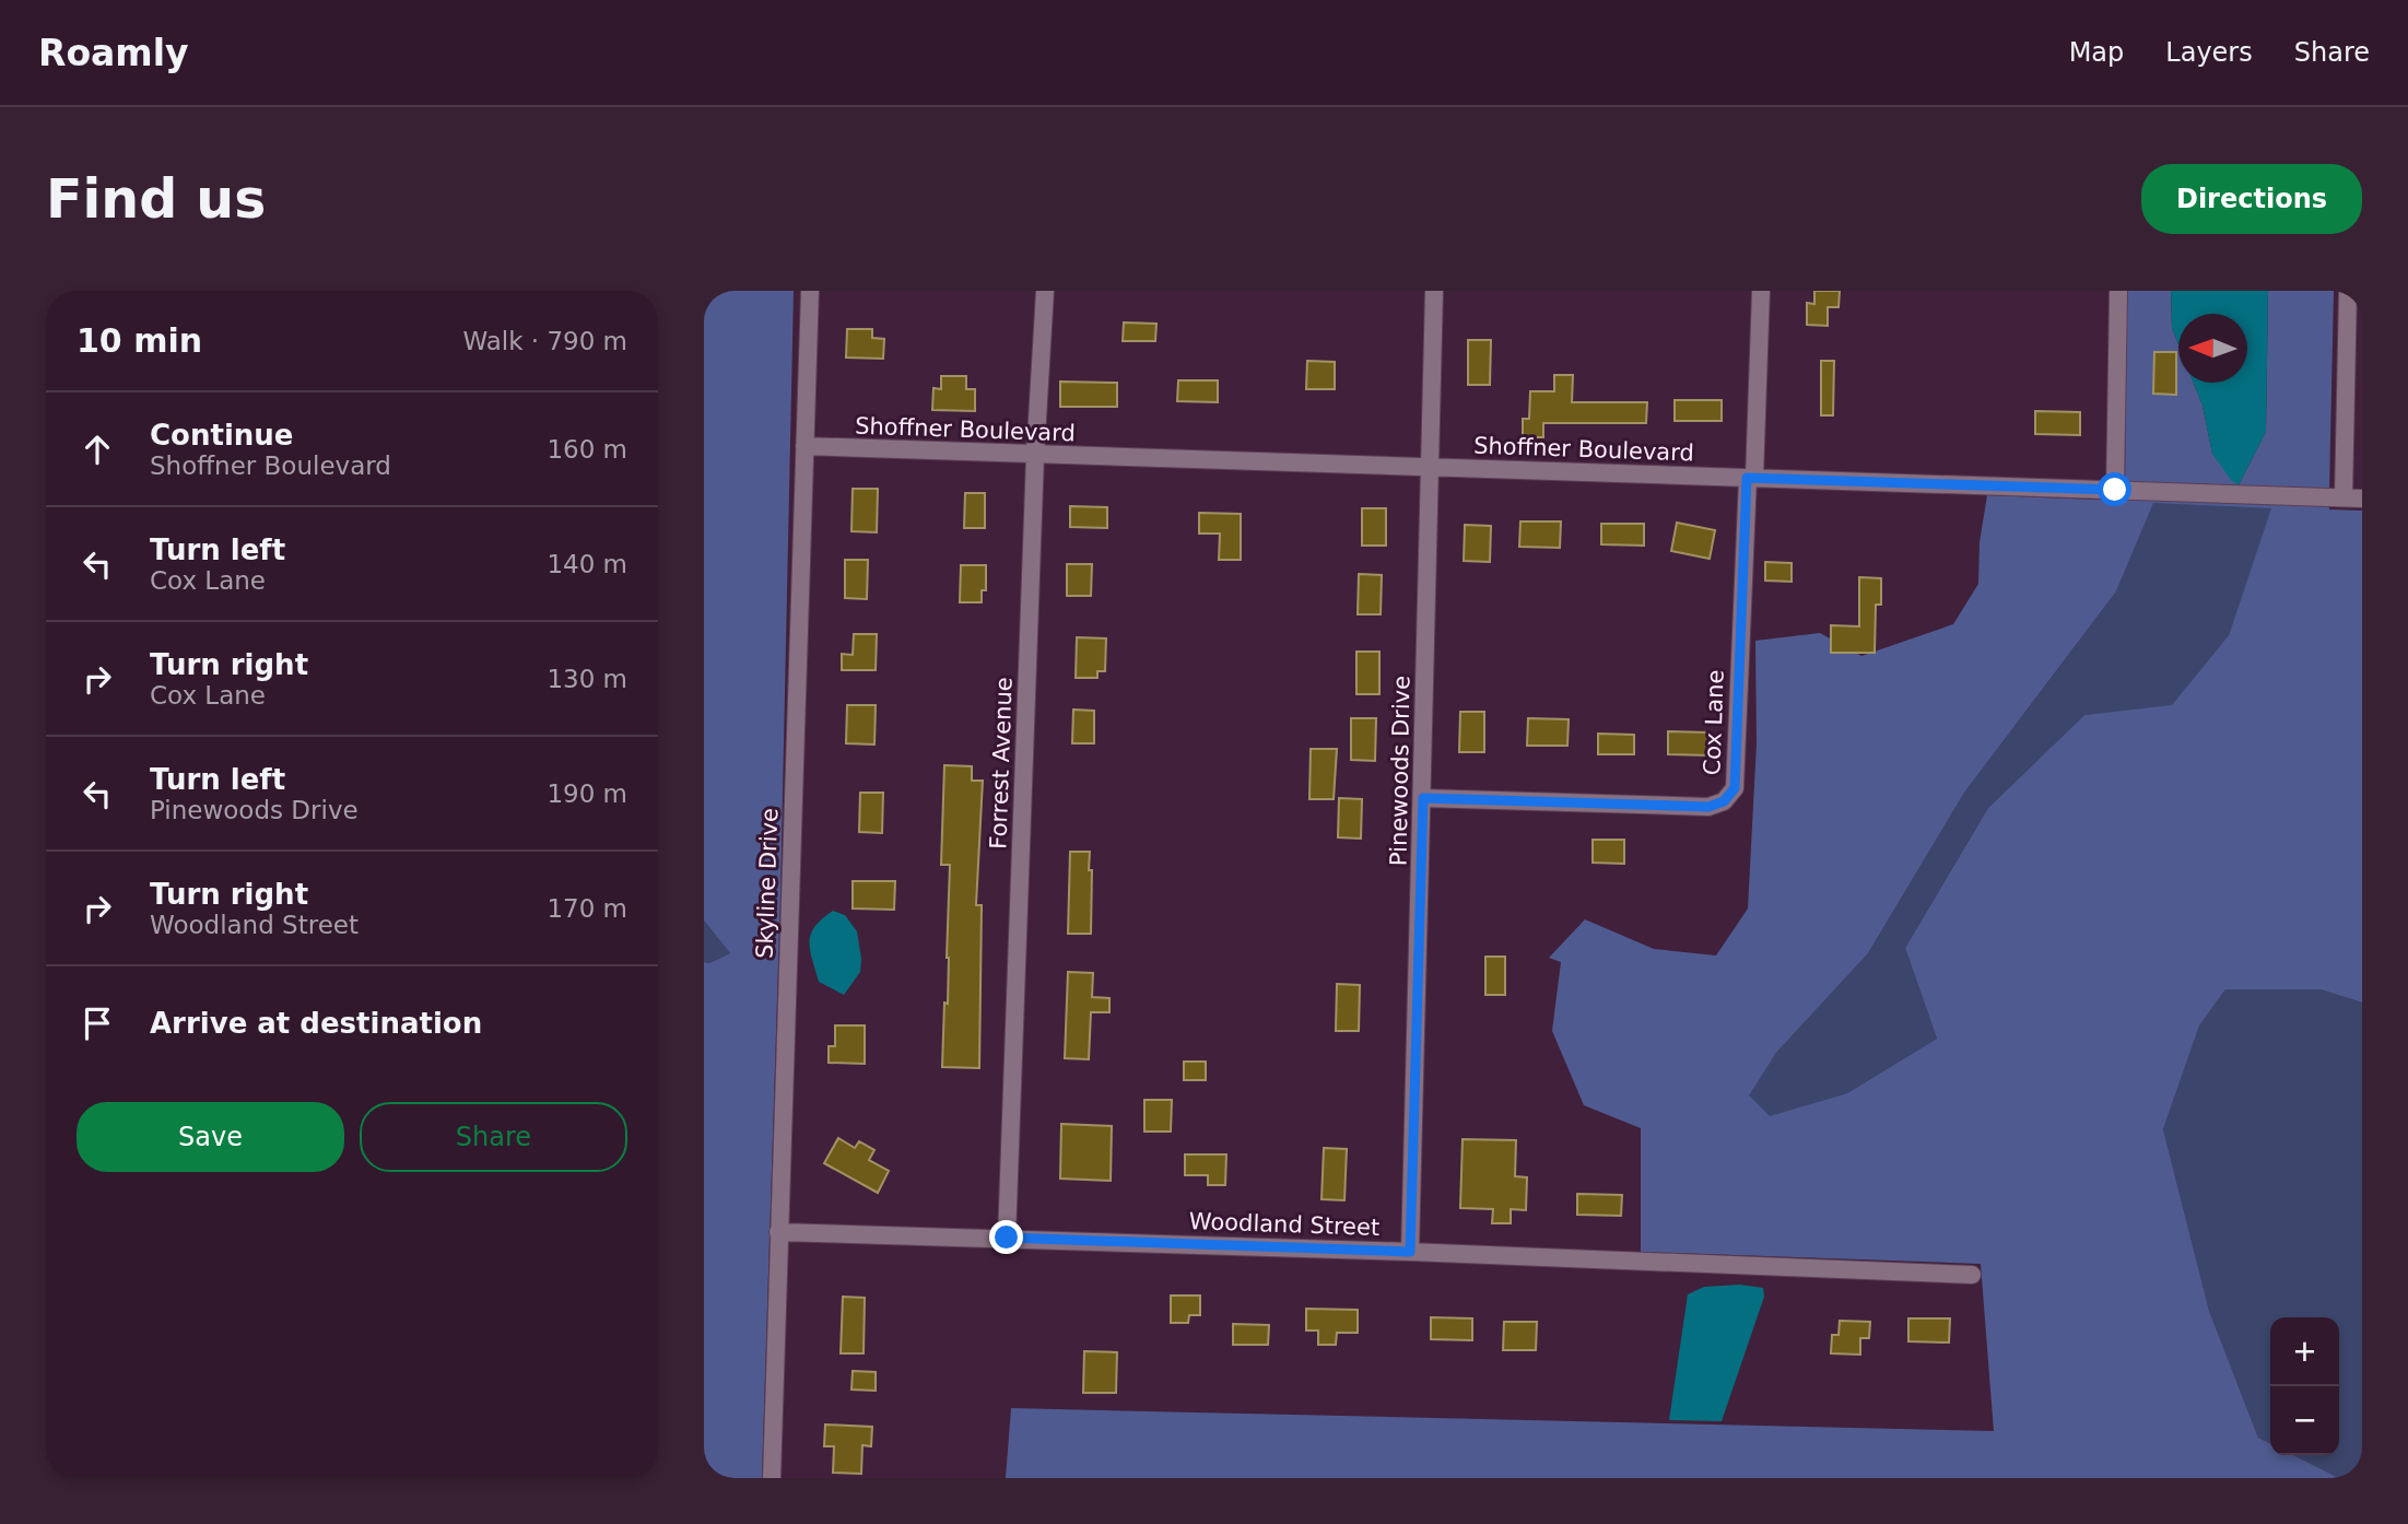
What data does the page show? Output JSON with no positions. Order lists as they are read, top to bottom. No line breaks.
{"streets":{"street":["Shoffner Boulevard","Cox Lane","Forrest Avenue","Pinewoods Drive","Skyline Drive","Woodland Street"]},"crossings":[["Shoffner Boulevard","Cox Lane"],["Shoffner Boulevard","Forrest Avenue"],["Shoffner Boulevard","Pinewoods Drive"],["Shoffner Boulevard","Skyline Drive"],["Cox Lane","Pinewoods Drive"],["Forrest Avenue","Woodland Street"],["Pinewoods Drive","Woodland Street"],["Skyline Drive","Woodland Street"]],"north":"left","page":{"header":"Roamly","nav":["Map","Layers","Share"],"buttons":["Directions",["Save","Share"]],"title":"Find us","heading":["10 min","Walk · 790 m"],"list":[["Continue","Shoffner Boulevard","160 m"],["Turn left","Cox Lane","140 m"],["Turn right","Cox Lane","130 m"],["Turn left","Pinewoods Drive","190 m"],["Turn right","Woodland Street","170 m"],"Arrive at destination"],"map_buttons":["+","−"]}}
